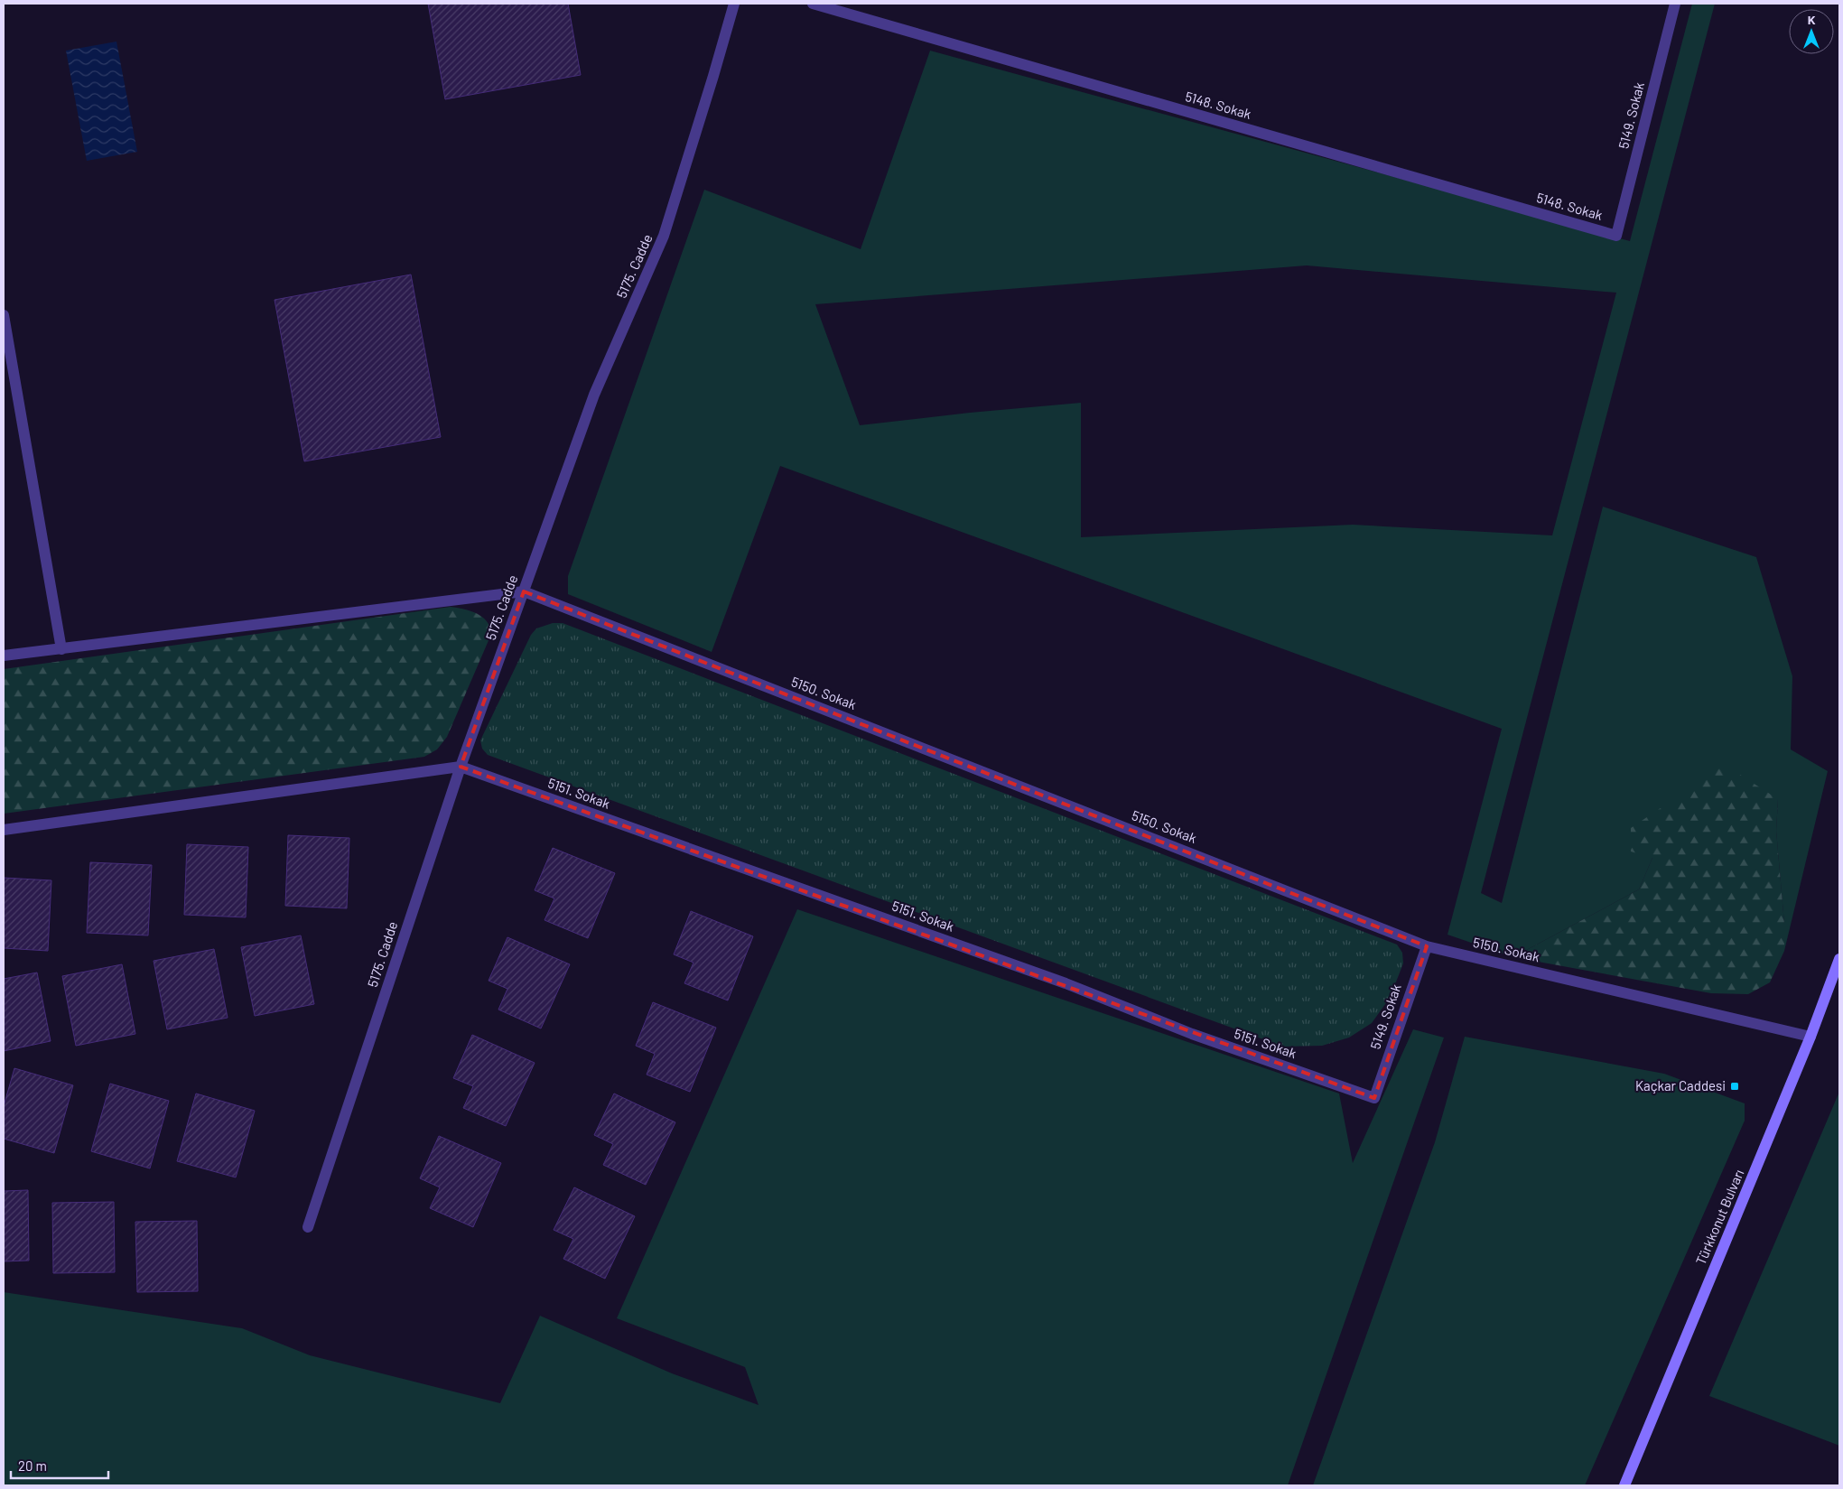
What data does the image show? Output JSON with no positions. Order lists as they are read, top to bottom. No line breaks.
{"streets":{"street":["5148. Sokak","5149. Sokak","5175. Cadde","5150. Sokak","5151. Sokak","Türkkonut Bulvarı"]},"crossings":[["5148. Sokak","5149. Sokak"],["5149. Sokak","5150. Sokak"],["5149. Sokak","5151. Sokak"],["5175. Cadde","5150. Sokak"],["5175. Cadde","5151. Sokak"],["5150. Sokak","Türkkonut Bulvarı"]],"places":{"transit":["Kaçkar Caddesi"]},"scale_bar":"20 m","north":"top"}
